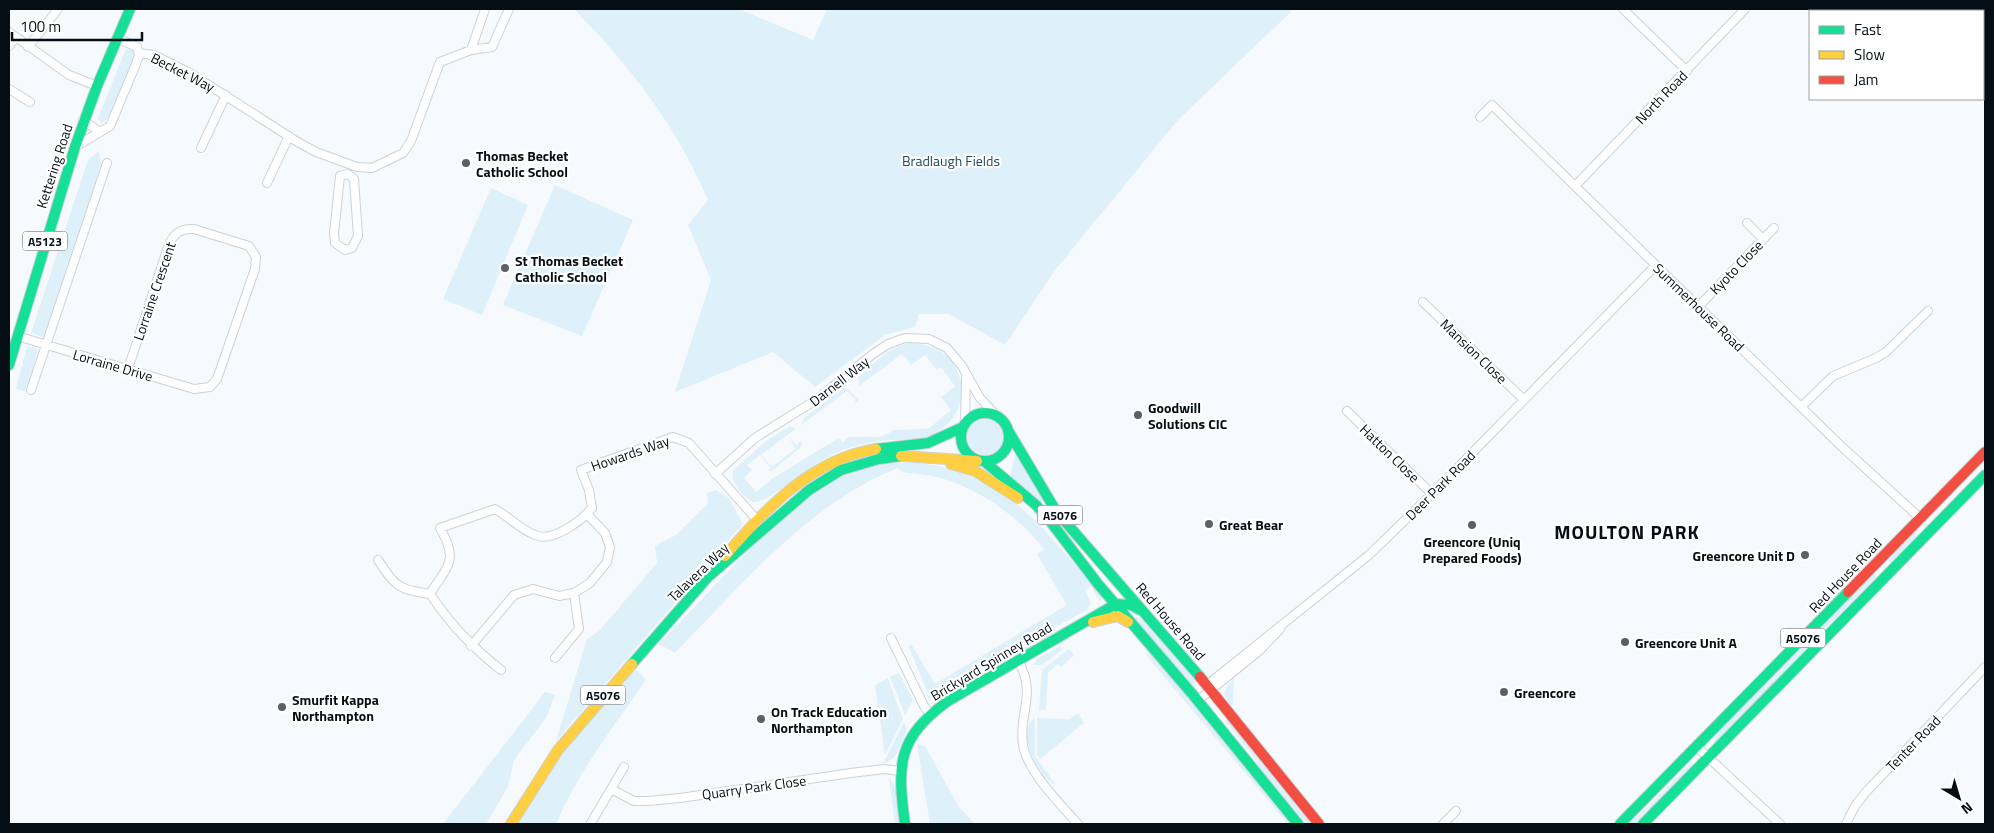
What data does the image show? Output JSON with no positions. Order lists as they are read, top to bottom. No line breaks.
{"streets":{"main road":["Kettering Road","A5123","A5076","Talavera Way","Red House Road","Brickyard Spinney Road"],"street":["Becket Way","North Road","Kyoto Close","Lorraine Crescent","Summerhouse Road","Mansion Close","Lorraine Drive","Darnell Way","Howards Way","Hatton Close","Deer Park Road","Tenter Road","Quarry Park Close"]},"crossings":[["North Road","Summerhouse Road"],["Kettering Road","Lorraine Drive"],["Kyoto Close","Summerhouse Road"],["Lorraine Crescent","Lorraine Drive"],["Summerhouse Road","Deer Park Road"],["Summerhouse Road","Red House Road"],["Mansion Close","Deer Park Road"],["Darnell Way","Howards Way"],["Darnell Way","Talavera Way"],["Darnell Way","Red House Road"],["Hatton Close","Deer Park Road"],["Deer Park Road","Red House Road"],["Talavera Way","Red House Road"],["Brickyard Spinney Road","Quarry Park Close"]],"districts":["MOULTON PARK"],"parks":["Bradlaugh Fields"],"places":["Thomas Becket Catholic School","St Thomas Becket Catholic School","Goodwill Solutions CIC","Great Bear","Greencore (Uniq Prepared Foods)","Greencore Unit D","Greencore Unit A","Greencore","Smurfit Kappa Northampton","On Track Education Northampton"],"legend":["Fast","Slow","Jam"],"scale_bar":"100 m","north":"bottom right"}
